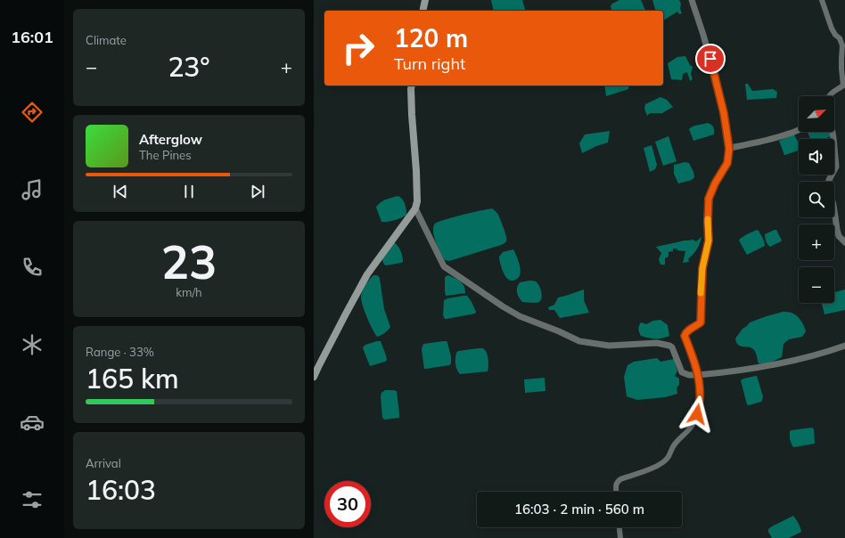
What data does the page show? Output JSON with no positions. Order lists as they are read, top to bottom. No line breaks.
{"north":"top right","page":{"tabs":"16:01","tile":["Climate",["23","km/h"],["Range · 33%","165 km"],["Arrival","16:03"]],"turn":["120 m","Turn right"],"heat":["−","23°","+"],"map_buttons":["+","−"],"song":["Afterglow","The Pines"],"limit":"30","trip":"16:03 · 2 min · 560 m"}}
